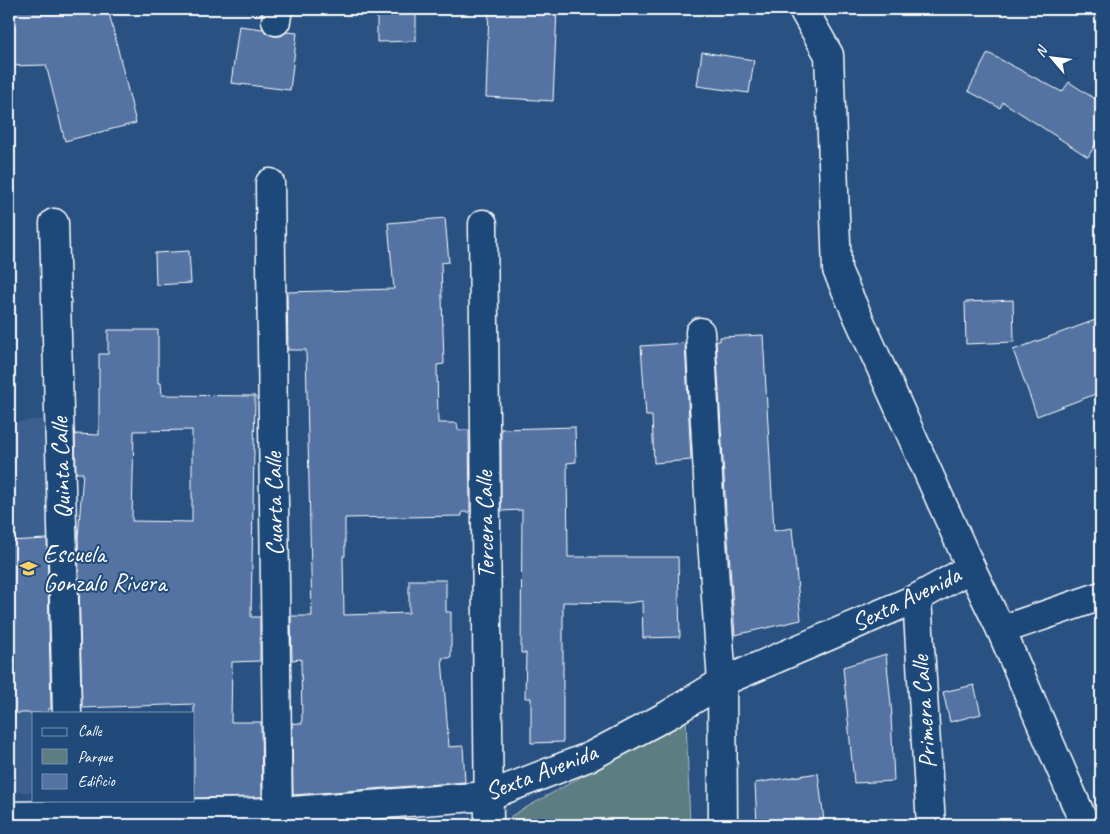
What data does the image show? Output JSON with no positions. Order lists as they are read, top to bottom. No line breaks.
{"streets":{"street":["Quinta Calle","Cuarta Calle","Tercera Calle","Sexta Avenida","Primera Calle"]},"crossings":[["Cuarta Calle","Sexta Avenida"],["Tercera Calle","Sexta Avenida"],["Sexta Avenida","Primera Calle"]],"places":{"school or university":["Escuela Gonzalo Rivera"]},"legend":["Calle","Parque","Edificio"],"north":"top left"}
